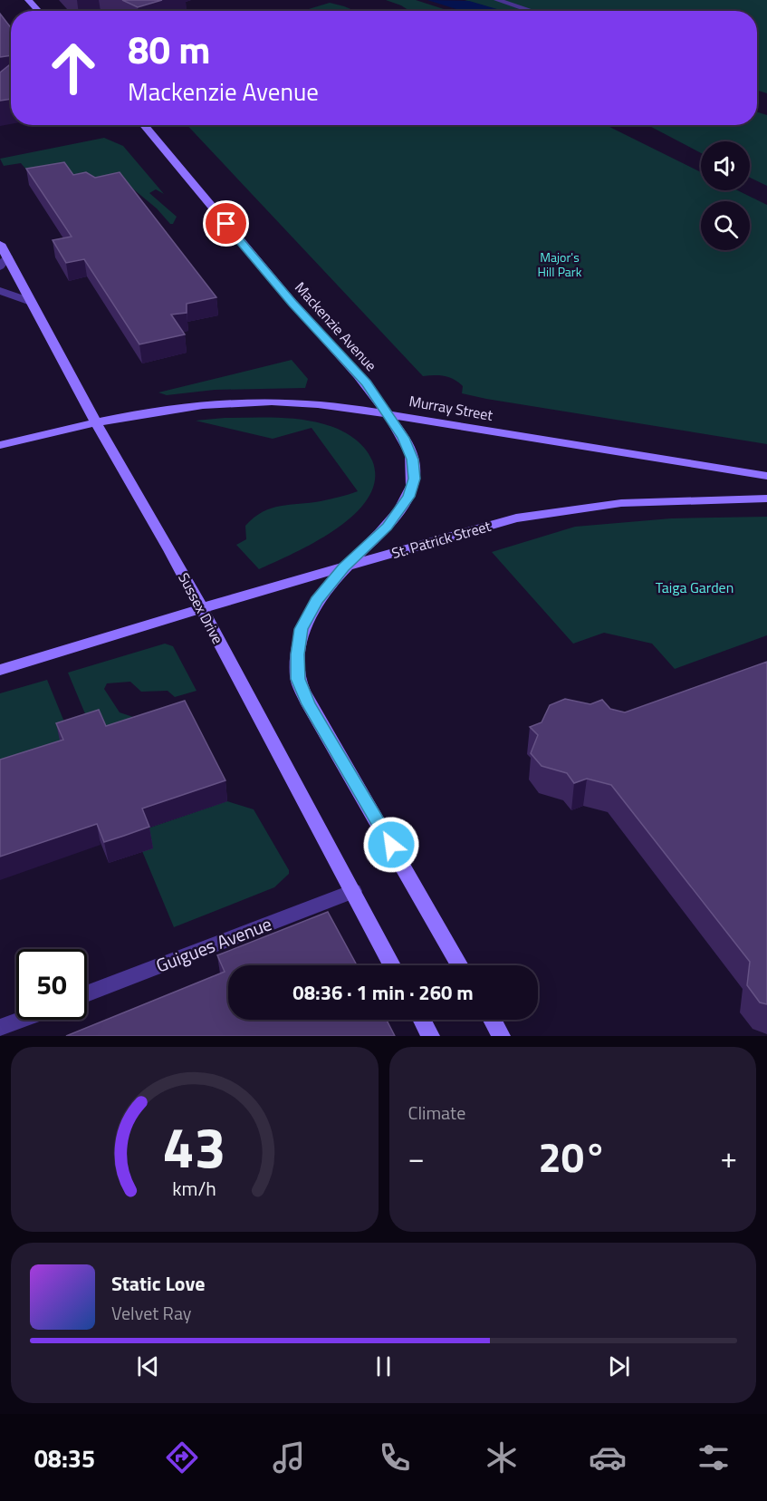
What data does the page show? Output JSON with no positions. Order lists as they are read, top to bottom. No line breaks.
{"streets":{"main road":["Mackenzie Avenue","Murray Street","St. Patrick Street","Sussex Drive"],"street":["Guigues Avenue"]},"crossings":[["Mackenzie Avenue","Murray Street"],["Mackenzie Avenue","St. Patrick Street"],["Murray Street","Sussex Drive"],["St. Patrick Street","Sussex Drive"],["Sussex Drive","Guigues Avenue"]],"parks":["Major's Hill Park","Taiga Garden"],"page":{"turn":["80 m","Mackenzie Avenue"],"limit":"50","trip":"08:36 · 1 min · 260 m","tile":"Climate","heat":["−","20°","+"],"song":["Static Love","Velvet Ray"],"tabs":"08:35","gauge":["43","km/h"]}}
